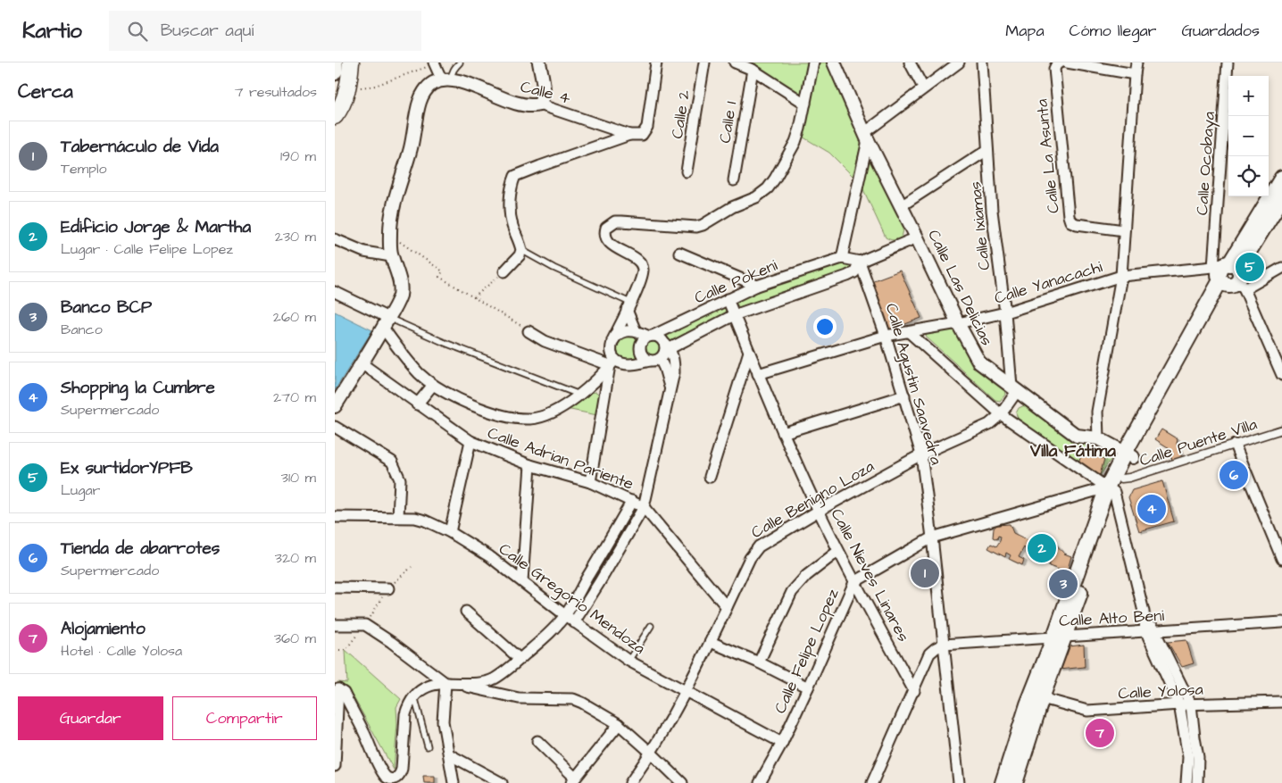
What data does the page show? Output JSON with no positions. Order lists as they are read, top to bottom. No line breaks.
{"streets":{"street":["Calle 4","Calle 2","Calle 1","Calle La Asunta","Calle Ocobaya","Calle Ixiamas","Calle Pokeni","Calle Yanacachi","Calle Las Delicias","Calle Agustin Saavedra","Calle Puente Villa","Calle Adrian Pariente","Calle Benigno Loza","Calle Nieves Linares","Calle Gregorio Mendoza","Calle Alto Beni","Calle Felipe Lopez","Calle Yolosa"]},"crossings":[["Calle Ocobaya","Calle Yanacachi"],["Calle Ixiamas","Calle Yanacachi"],["Calle Ixiamas","Calle Las Delicias"],["Calle Pokeni","Calle Las Delicias"],["Calle Pokeni","Calle Agustin Saavedra"],["Calle Pokeni","Calle Nieves Linares"],["Calle Yanacachi","Calle Las Delicias"],["Calle Yanacachi","Calle Agustin Saavedra"],["Calle Yanacachi","Calle Nieves Linares"],["Calle Agustin Saavedra","Calle Benigno Loza"],["Calle Agustin Saavedra","Calle Alto Beni"],["Calle Agustin Saavedra","Calle Felipe Lopez"],["Calle Puente Villa","Calle Felipe Lopez"],["Calle Adrian Pariente","Calle Benigno Loza"],["Calle Benigno Loza","Calle Nieves Linares"],["Calle Benigno Loza","Calle Gregorio Mendoza"],["Calle Nieves Linares","Calle Felipe Lopez"],["Calle Gregorio Mendoza","Calle Felipe Lopez"]],"districts":["Villa Fátima"],"page":{"header":"Kartio","search":"Buscar aquí","nav":["Mapa","Cómo llegar","Guardados"],"heading":["Cerca","7 resultados"],"map_buttons":["+","−"],"list":[{"mark":"1","name":"Tabernáculo de Vida","note":"Templo","value":"190 m"},{"mark":"2","name":"Edificio Jorge & Martha","note":"Lugar · Calle Felipe Lopez","value":"230 m"},{"mark":"3","name":"Banco BCP","note":"Banco","value":"260 m"},{"mark":"4","name":"Shopping la Cumbre","note":"Supermercado","value":"270 m"},{"mark":"5","name":"Ex surtidorYPFB","note":"Lugar","value":"310 m"},{"mark":"6","name":"Tienda de abarrotes","note":"Supermercado","value":"320 m"},{"mark":"7","name":"Alojamiento","note":"Hotel · Calle Yolosa","value":"360 m"}],"pins":["5","6","4","2","1","3","7"],"buttons":["Guardar","Compartir"]}}
